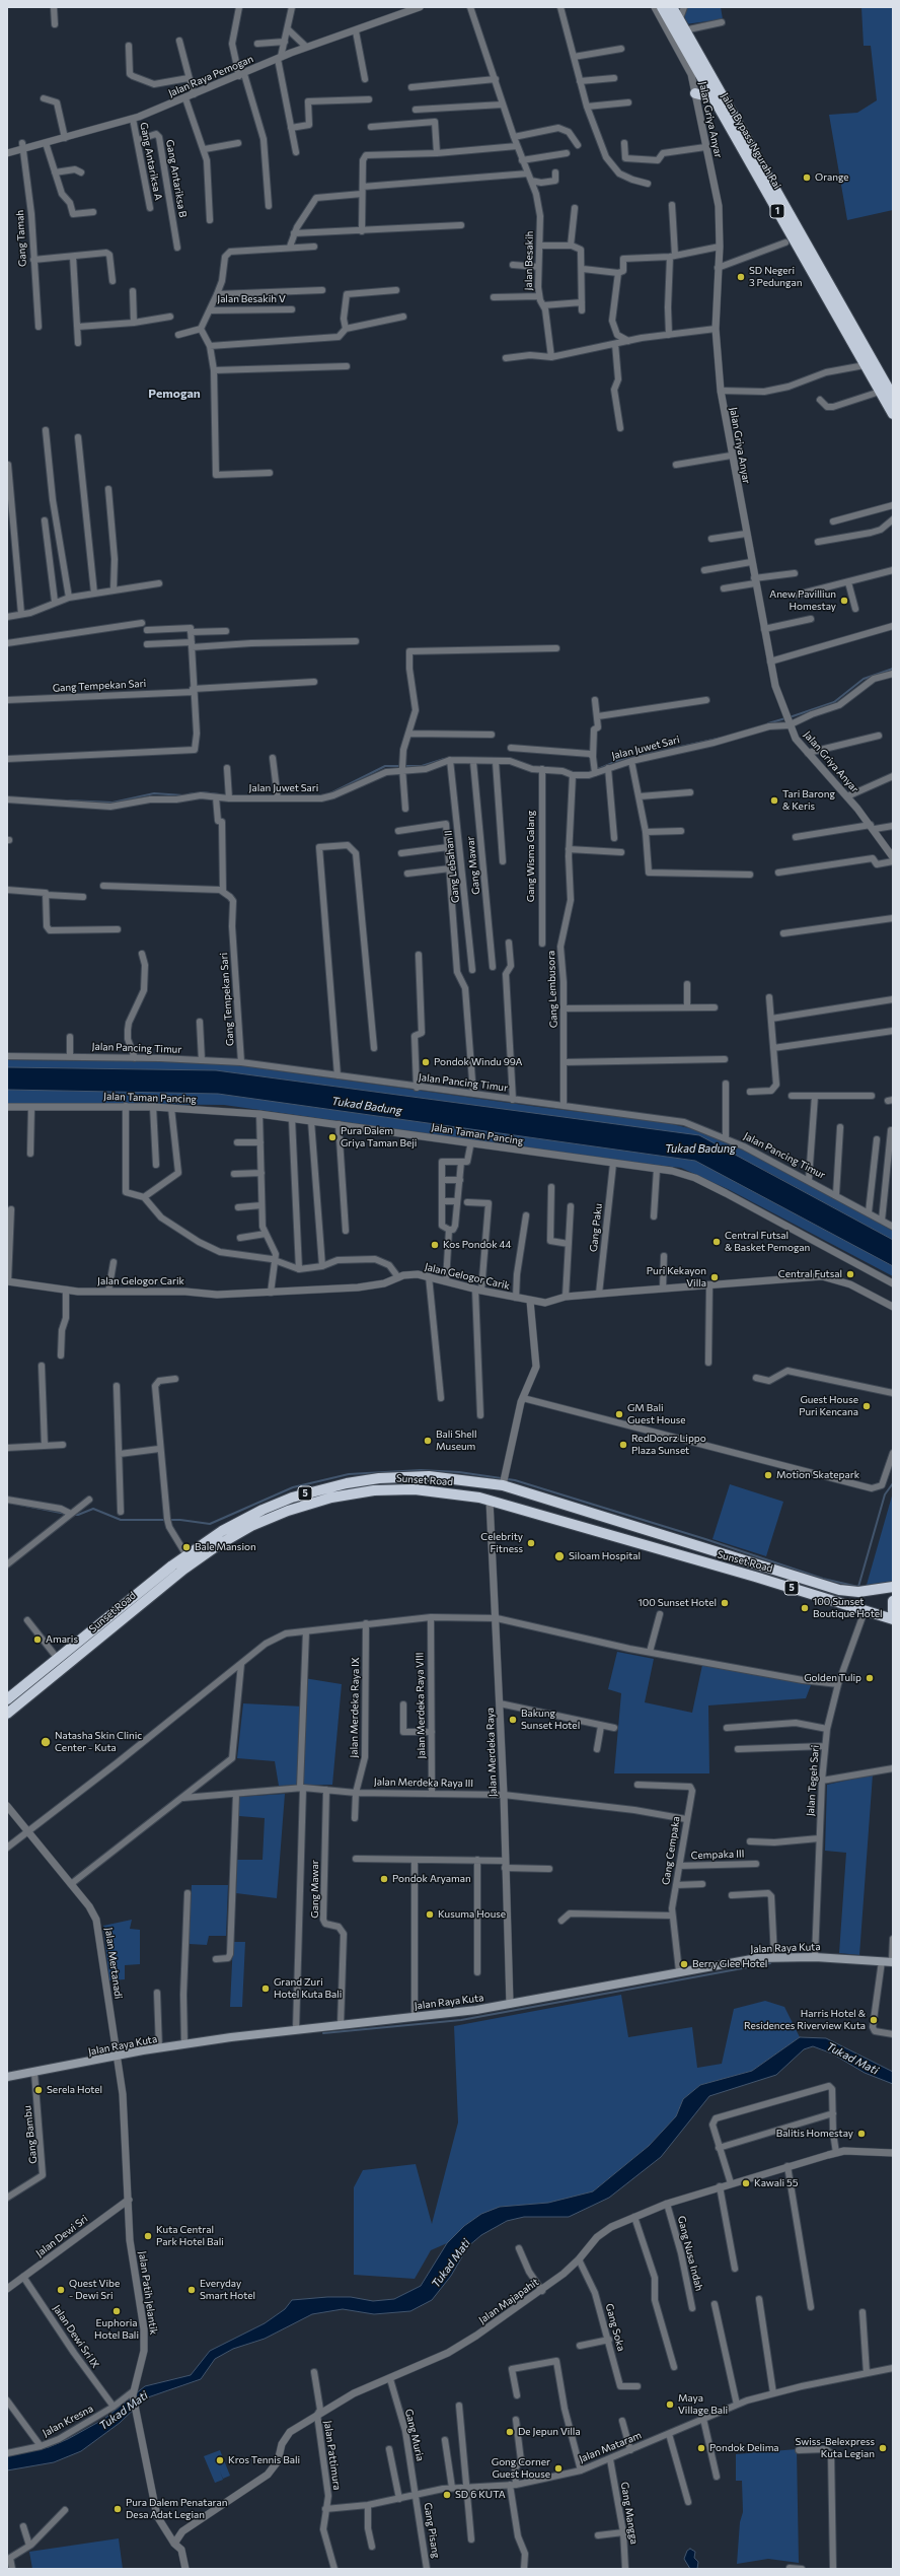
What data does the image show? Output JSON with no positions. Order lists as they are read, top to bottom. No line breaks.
{"streets":{"highway":["Jalan Bypass Ngurah Rai","1","Sunset Road","5"],"main road":["Jalan Raya Kuta"],"street":["Jalan Raya Pemogan","Jalan Griya Anyar","Gang Antariksa A","Gang Antariksa B","Gang Tamah","Jalan Besakih","Jalan Besakih V","Gang Tempekan Sari","Jalan Juwet Sari","Gang Wisma Galang","Gang Mawar","Gang Lebahan II","Gang Lembusora","Jalan Pancing Timur","Jalan Taman Pancing","Gang Paku","Jalan Gelogor Carik","Jalan Merdeka Raya VIII","Jalan Merdeka Raya IX","Jalan Merdeka Raya","Jalan Tegeh Sari","Jalan Merdeka Raya III","Gang Cempaka","Cempaka III","Jalan Mertanadi","Gang Bambu","Jalan Dewi Sri","Gang Nusa Indah","Jalan Patih Jelantik","Jalan Majapahit","Gang Soka","Jalan Dewi Sri IX","Jalan Kresna","Gang Muria","Jalan Mataram","Jalan Pattimura","Gang Mangga","Gang Pisang"]},"crossings":[["Jalan Raya Pemogan","Gang Antariksa A"],["Jalan Raya Pemogan","Gang Tamah"],["Jalan Griya Anyar","Jalan Juwet Sari"],["Gang Antariksa A","Gang Antariksa B"],["Gang Tempekan Sari","Jalan Pancing Timur"],["Jalan Juwet Sari","Gang Wisma Galang"],["Jalan Juwet Sari","Gang Mawar"],["Jalan Juwet Sari","Gang Lebahan II"],["Jalan Juwet Sari","Gang Lembusora"],["Gang Mawar","Jalan Merdeka Raya III"],["Gang Mawar","Jalan Raya Kuta"],["Gang Lembusora","Jalan Pancing Timur"],["Jalan Taman Pancing","Gang Paku"],["Gang Paku","Jalan Gelogor Carik"],["Sunset Road","Jalan Merdeka Raya"],["Sunset Road","Jalan Tegeh Sari"],["Jalan Merdeka Raya VIII","Jalan Merdeka Raya III"],["Jalan Merdeka Raya IX","Jalan Merdeka Raya III"],["Jalan Merdeka Raya","Jalan Merdeka Raya III"],["Jalan Merdeka Raya","Jalan Raya Kuta"],["Jalan Tegeh Sari","Jalan Raya Kuta"],["Jalan Merdeka Raya III","Gang Cempaka"],["Gang Cempaka","Cempaka III"],["Gang Cempaka","Jalan Raya Kuta"],["Jalan Raya Kuta","Jalan Mertanadi"],["Jalan Raya Kuta","Gang Bambu"],["Jalan Raya Kuta","Jalan Patih Jelantik"],["Jalan Mertanadi","Jalan Patih Jelantik"],["Jalan Dewi Sri","Jalan Patih Jelantik"],["Jalan Dewi Sri","Jalan Dewi Sri IX"],["Gang Nusa Indah","Jalan Majapahit"],["Jalan Patih Jelantik","Jalan Majapahit"],["Jalan Patih Jelantik","Jalan Kresna"],["Jalan Majapahit","Gang Soka"],["Jalan Majapahit","Gang Muria"],["Jalan Majapahit","Jalan Pattimura"],["Jalan Dewi Sri IX","Jalan Kresna"],["Gang Muria","Jalan Mataram"],["Gang Muria","Gang Pisang"],["Jalan Mataram","Jalan Pattimura"],["Jalan Mataram","Gang Mangga"],["Jalan Mataram","Gang Pisang"]],"districts":["Pemogan"],"water":["Tukad Badung","Tukad Mati"],"places":["Orange","SD Negeri 3 Pedungan","Anew Pavilliun Homestay","Tari Barong & Keris","Pondok Windu 99A","Pura Dalem Griya Taman Beji","Central Futsal & Basket Pemogan","Kos Pondok 44","Central Futsal","Puri Kekayon Villa","Guest House Puri Kencana","GM Bali Guest House","Bali Shell Museum","RedDoorz Lippo Plaza Sunset","Motion Skatepark","Celebrity Fitness","Bale Mansion","Siloam Hospital","100 Sunset Hotel","100 Sunset Boutique Hotel","Amaris","Golden Tulip","Bakung Sunset Hotel","Natasha Skin Clinic Center - Kuta","Pondok Aryaman","Kusuma House","Berry Glee Hotel","Grand Zuri Hotel Kuta Bali","Harris Hotel & Residences Riverview Kuta","Serela Hotel","Balitis Homestay","Kawali 55","Kuta Central Park Hotel Bali","Quest Vibe - Dewi Sri","Everyday Smart Hotel","Euphoria Hotel Bali","Maya Village Bali","De Jepun Villa","Pondok Delima","Swiss-Belexpress Kuta Legian","Kros Tennis Bali","Gong Corner Guest House","SD 6 KUTA","Pura Dalem Penataran Desa Adat Legian"]}
